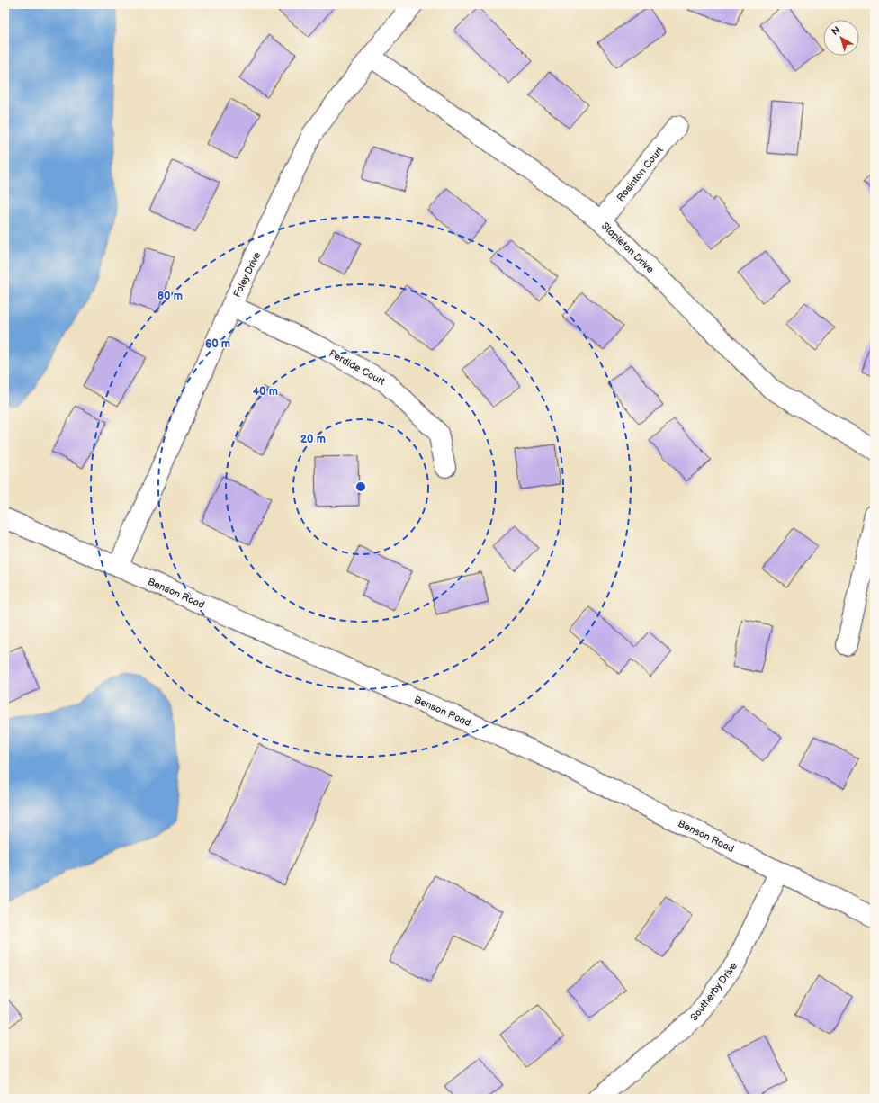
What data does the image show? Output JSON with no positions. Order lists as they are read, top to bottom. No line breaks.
{"streets":{"street":["Rosinton Court","Stapleton Drive","Foley Drive","Perdide Court","Benson Road","Southerby Drive"]},"crossings":[["Rosinton Court","Stapleton Drive"],["Stapleton Drive","Foley Drive"],["Foley Drive","Perdide Court"],["Foley Drive","Benson Road"],["Benson Road","Southerby Drive"]],"north":"top left","rings":["80 m","60 m","40 m","20 m"]}
